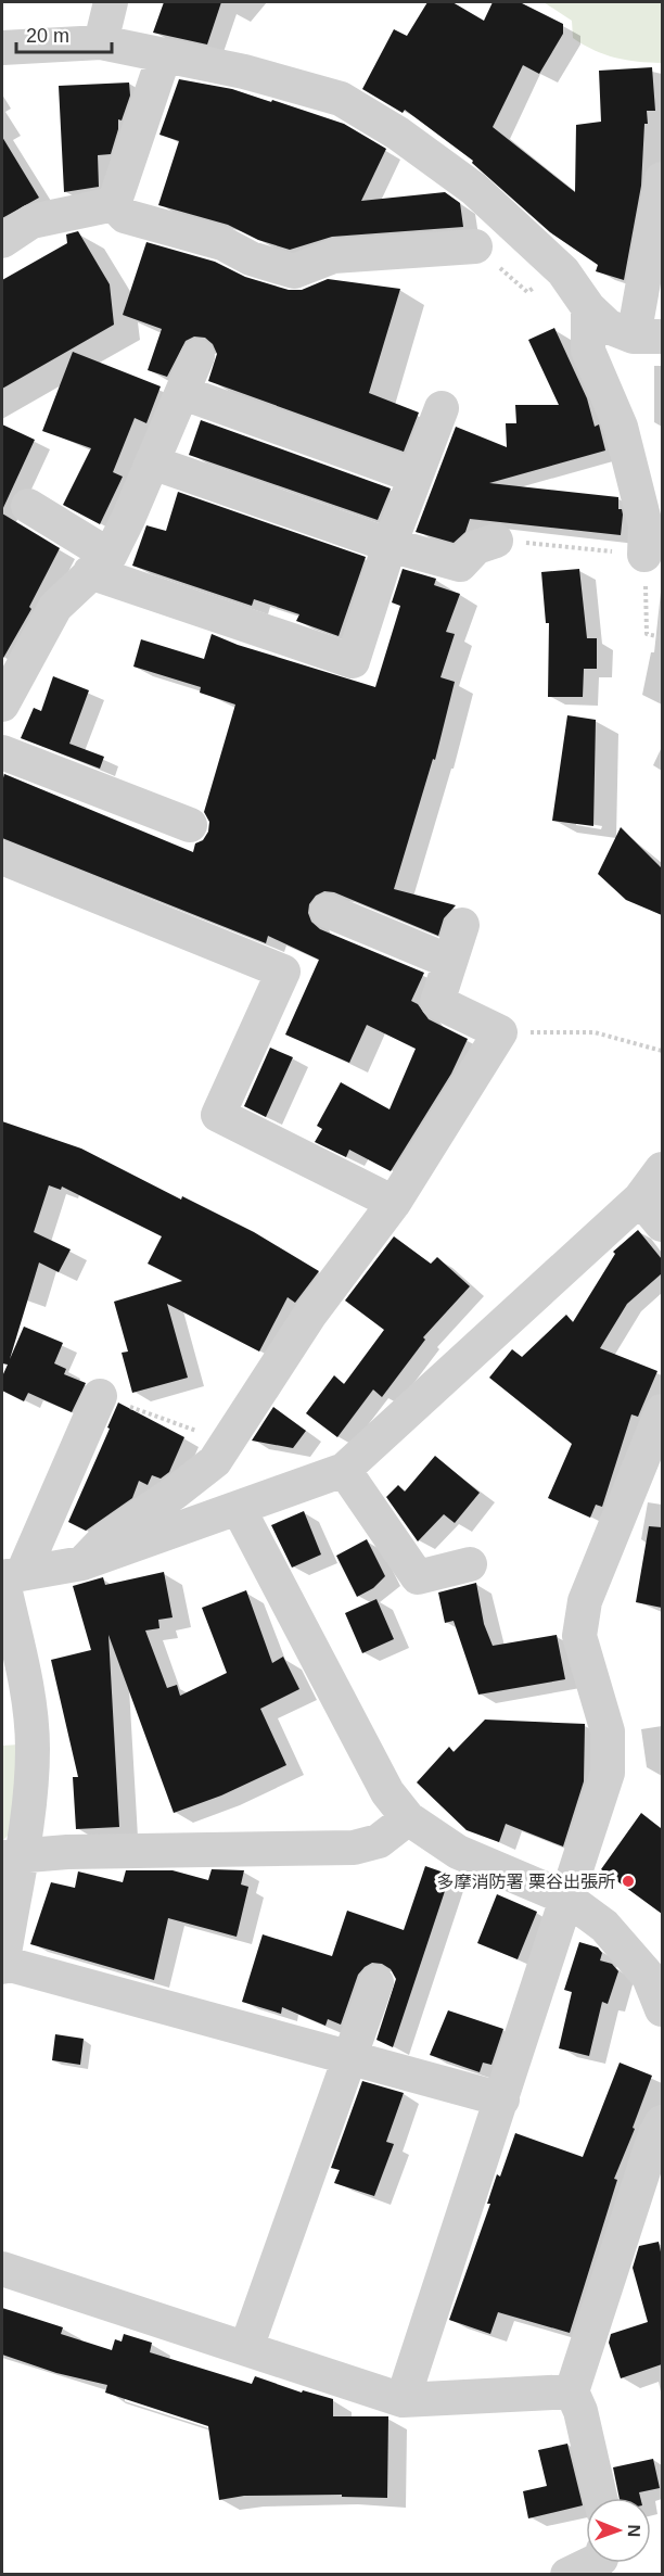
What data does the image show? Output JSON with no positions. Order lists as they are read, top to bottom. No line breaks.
{"places":["多摩消防署 栗谷出張所"],"scale_bar":"20 m","north":"right"}
